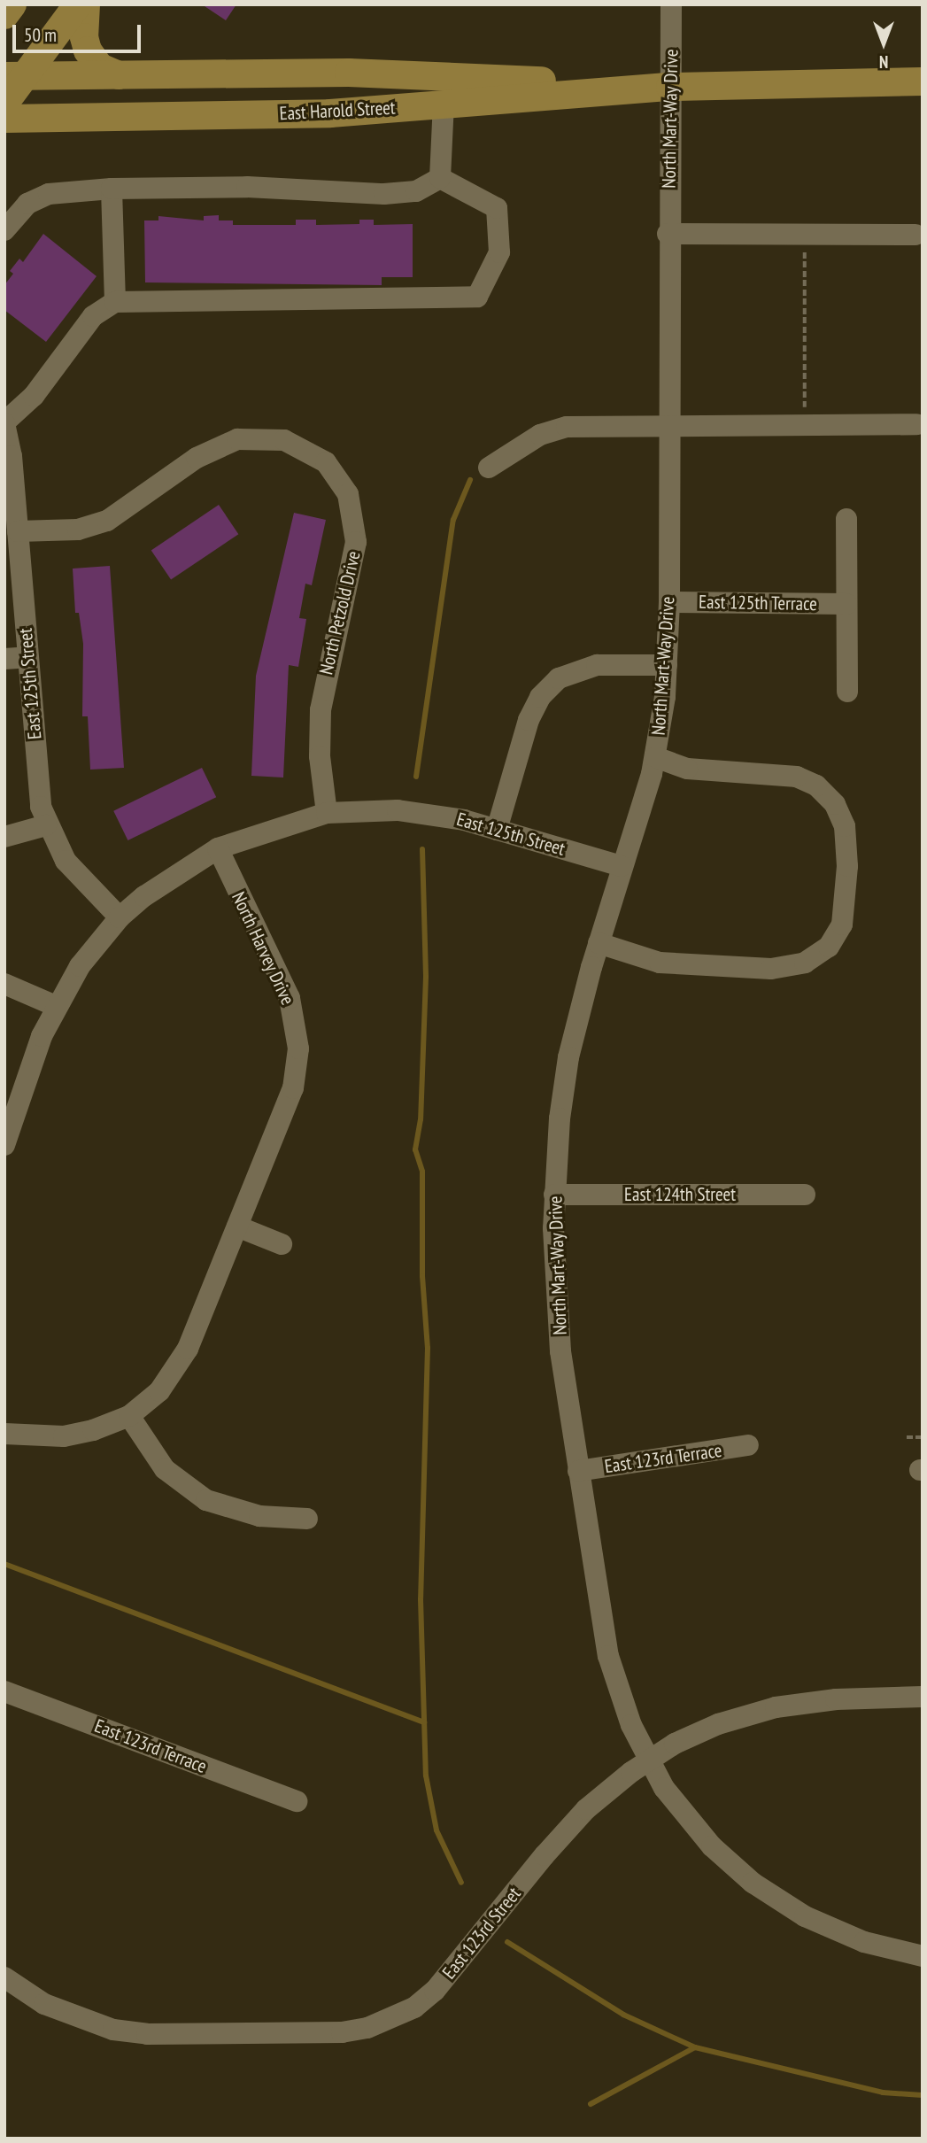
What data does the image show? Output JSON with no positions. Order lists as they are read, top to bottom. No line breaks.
{"streets":{"main road":["East Harold Street"],"street":["North Mart-Way Drive","East 125th Terrace","North Petzold Drive","East 125th Street","North Harvey Drive","East 124th Street","East 123rd Terrace","East 123rd Street"]},"crossings":[["East Harold Street","North Mart-Way Drive"],["North Mart-Way Drive","East 125th Terrace"],["North Mart-Way Drive","East 125th Street"],["North Mart-Way Drive","East 124th Street"],["North Mart-Way Drive","East 123rd Terrace"],["North Mart-Way Drive","East 123rd Street"],["North Petzold Drive","East 125th Street"],["East 125th Street","North Harvey Drive"]],"scale_bar":"50 m","north":"bottom"}
